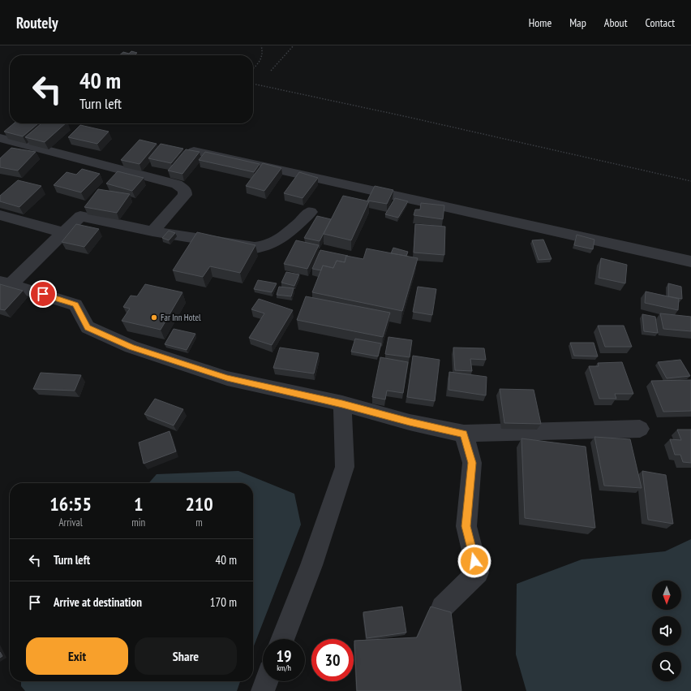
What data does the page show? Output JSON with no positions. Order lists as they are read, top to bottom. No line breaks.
{"places":["Far Inn Hotel"],"north":"bottom","page":{"header":"Routely","nav":["Home","Map","About","Contact"],"turn":["40 m","Turn left"],"eta":["16:55","Arrival","1","min","210","m"],"list":[{"name":"Turn left","value":"40 m"},{"name":"Arrive at destination","value":"170 m"}],"buttons":["Exit","Share"],"speed":"19 km/h","limit":"30"}}
